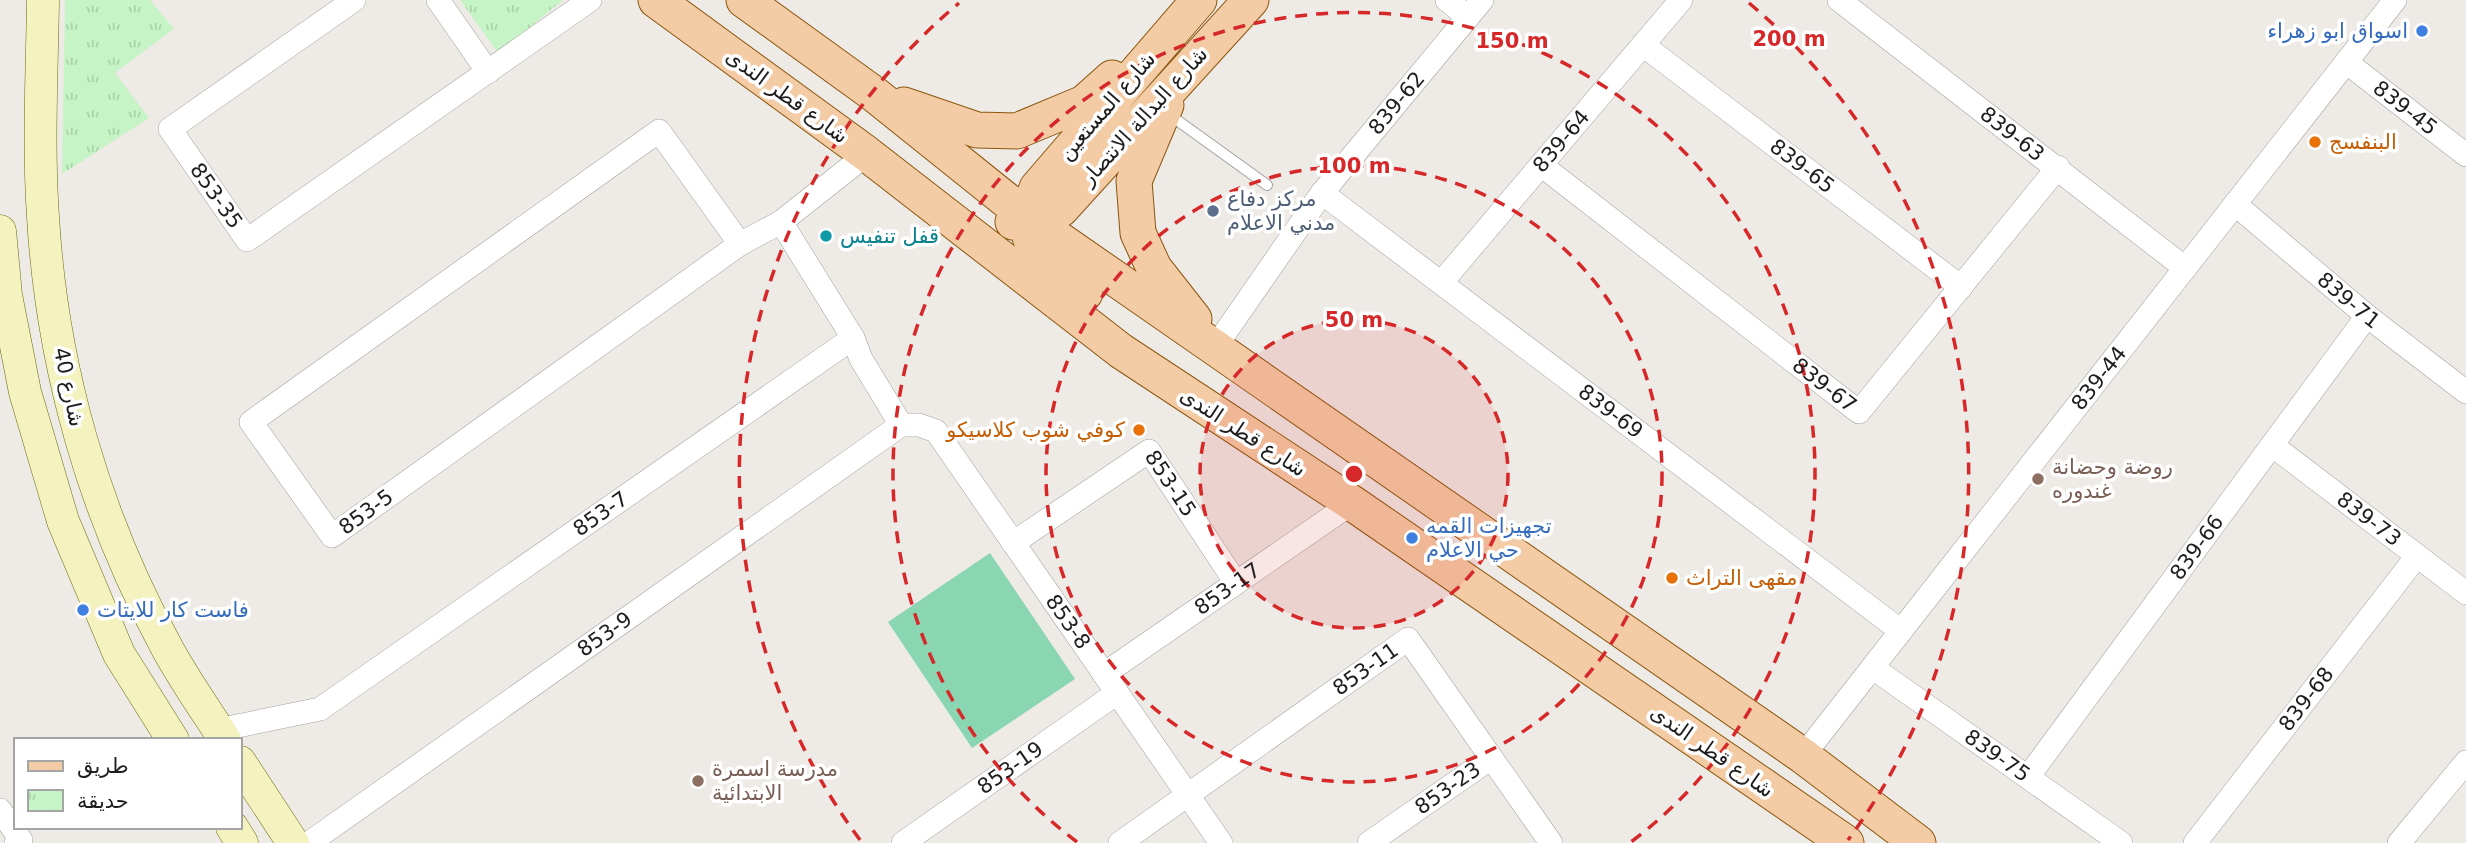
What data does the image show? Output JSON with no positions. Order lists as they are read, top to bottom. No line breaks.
{"streets":{"main road":["شارع قطر الندى","شارع المستعين","شارع البدالة الانتصار","شارع 40"],"street":["839-62","839-45","839-63","839-64","839-65","853-35","839-71","839-44","839-67","839-69","853-15","853-5","853-7","839-73","839-66","853-17","853-8","853-9","853-11","839-68","839-75","853-19","853-23"]},"crossings":[["شارع قطر الندى","853-17"],["839-62","839-69"],["شارع المستعين","شارع البدالة الانتصار"],["839-45","839-44"],["839-63","839-44"],["839-63","839-67"],["839-64","839-65"],["839-64","839-67"],["839-64","839-69"],["839-65","839-67"],["839-71","839-44"],["839-71","839-66"],["839-44","839-69"],["839-44","839-75"],["شارع 40","853-7"],["853-15","853-17"],["853-15","853-8"],["839-73","839-66"],["839-73","839-68"],["839-66","839-75"],["853-17","853-8"],["853-8","853-9"],["853-8","853-11"],["853-8","853-19"],["853-11","853-23"]],"places":["اسواق ابو زهراء","البنفسج","مركز دفاع مدني الاعلام","قفل تنفيس","كوفي شوب كلاسيكو","روضة وحضانة غندوره","تجهيزات القمه حي الاعلام","مقهى التراث","فاست كار للايتات","مدرسة اسمرة الابتدائية"],"legend":["طريق","حديقة"],"rings":["200 m","150 m","100 m","50 m"]}
